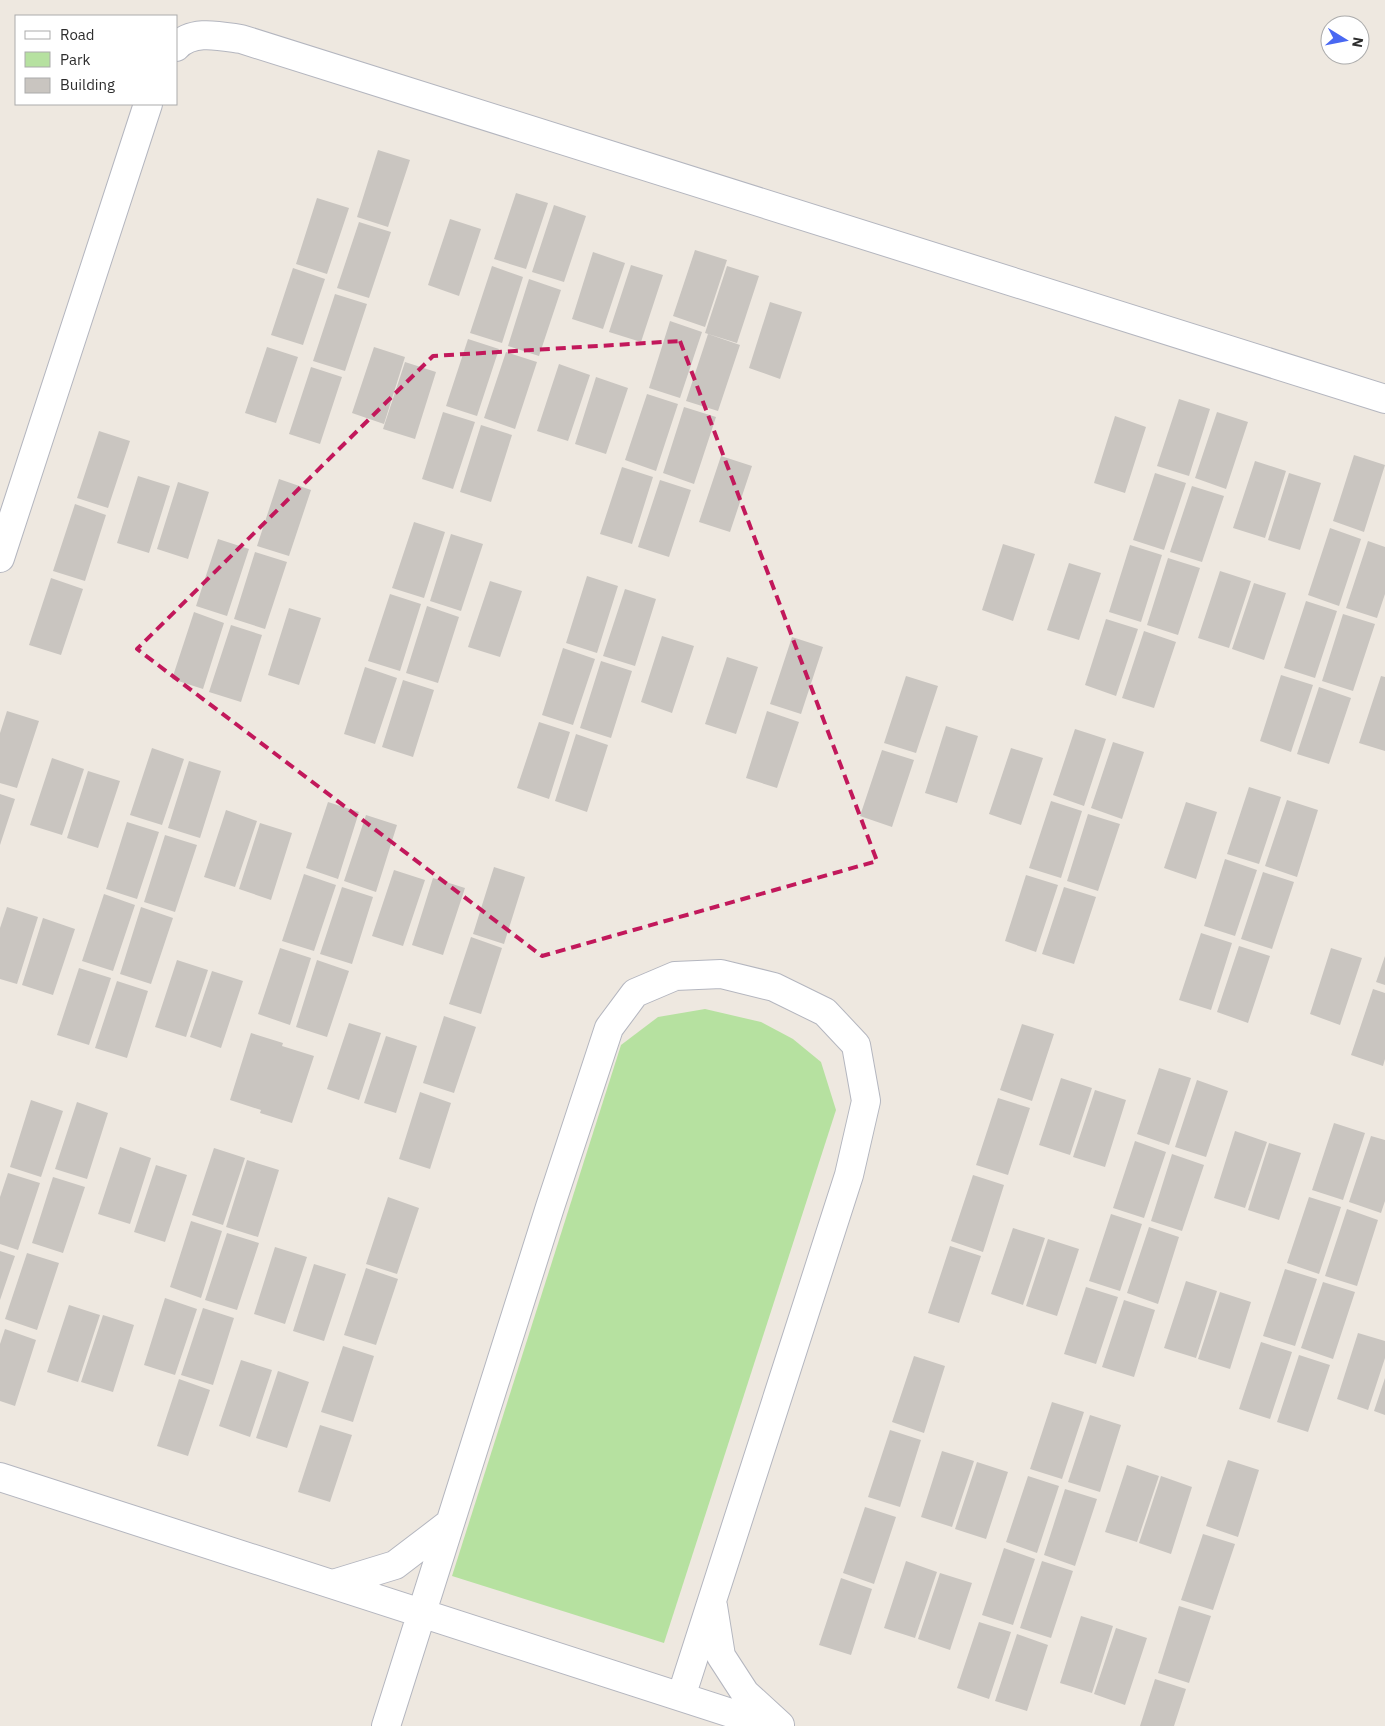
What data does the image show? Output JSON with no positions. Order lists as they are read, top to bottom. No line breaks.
{"legend":["Road","Park","Building"],"north":"right"}
